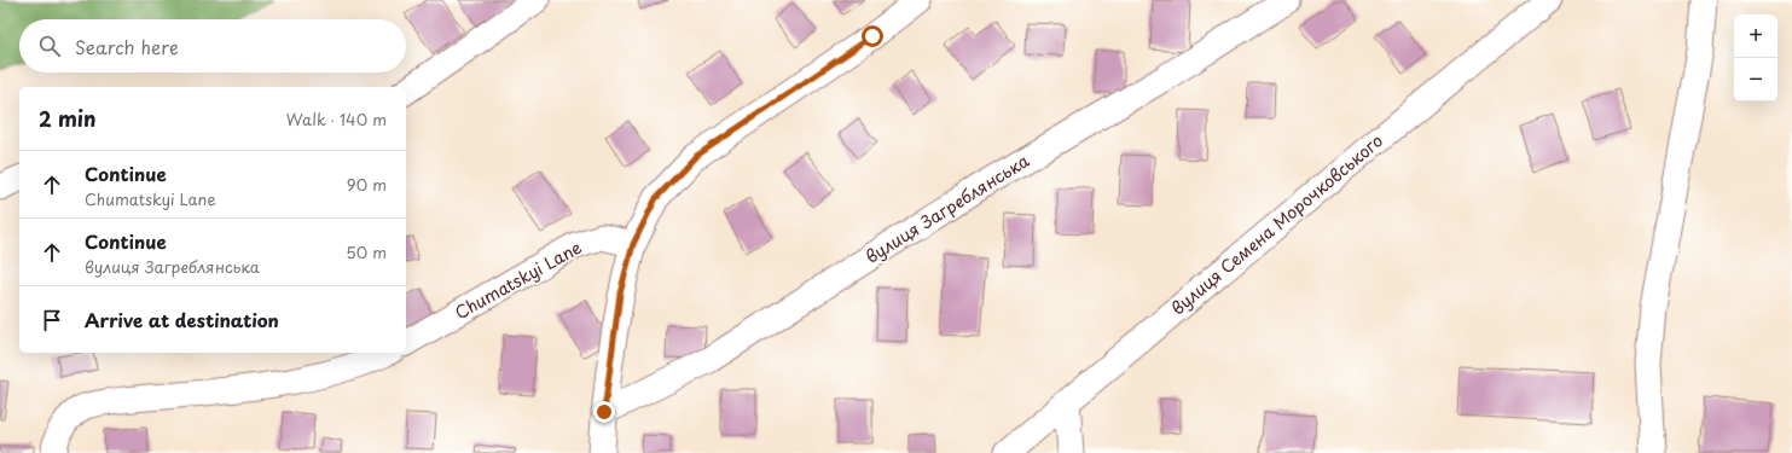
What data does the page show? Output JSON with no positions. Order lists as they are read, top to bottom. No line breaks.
{"streets":{"street":["вулиця Загреблянська","вулиця Семена Морочковського","Chumatskyi Lane"]},"page":{"map_buttons":["+","−"],"search":"Search here","heading":["2 min","Walk · 140 m"],"list":[["Continue","Chumatskyi Lane","90 m"],["Continue","вулиця Загреблянська","50 m"],"Arrive at destination"]}}
